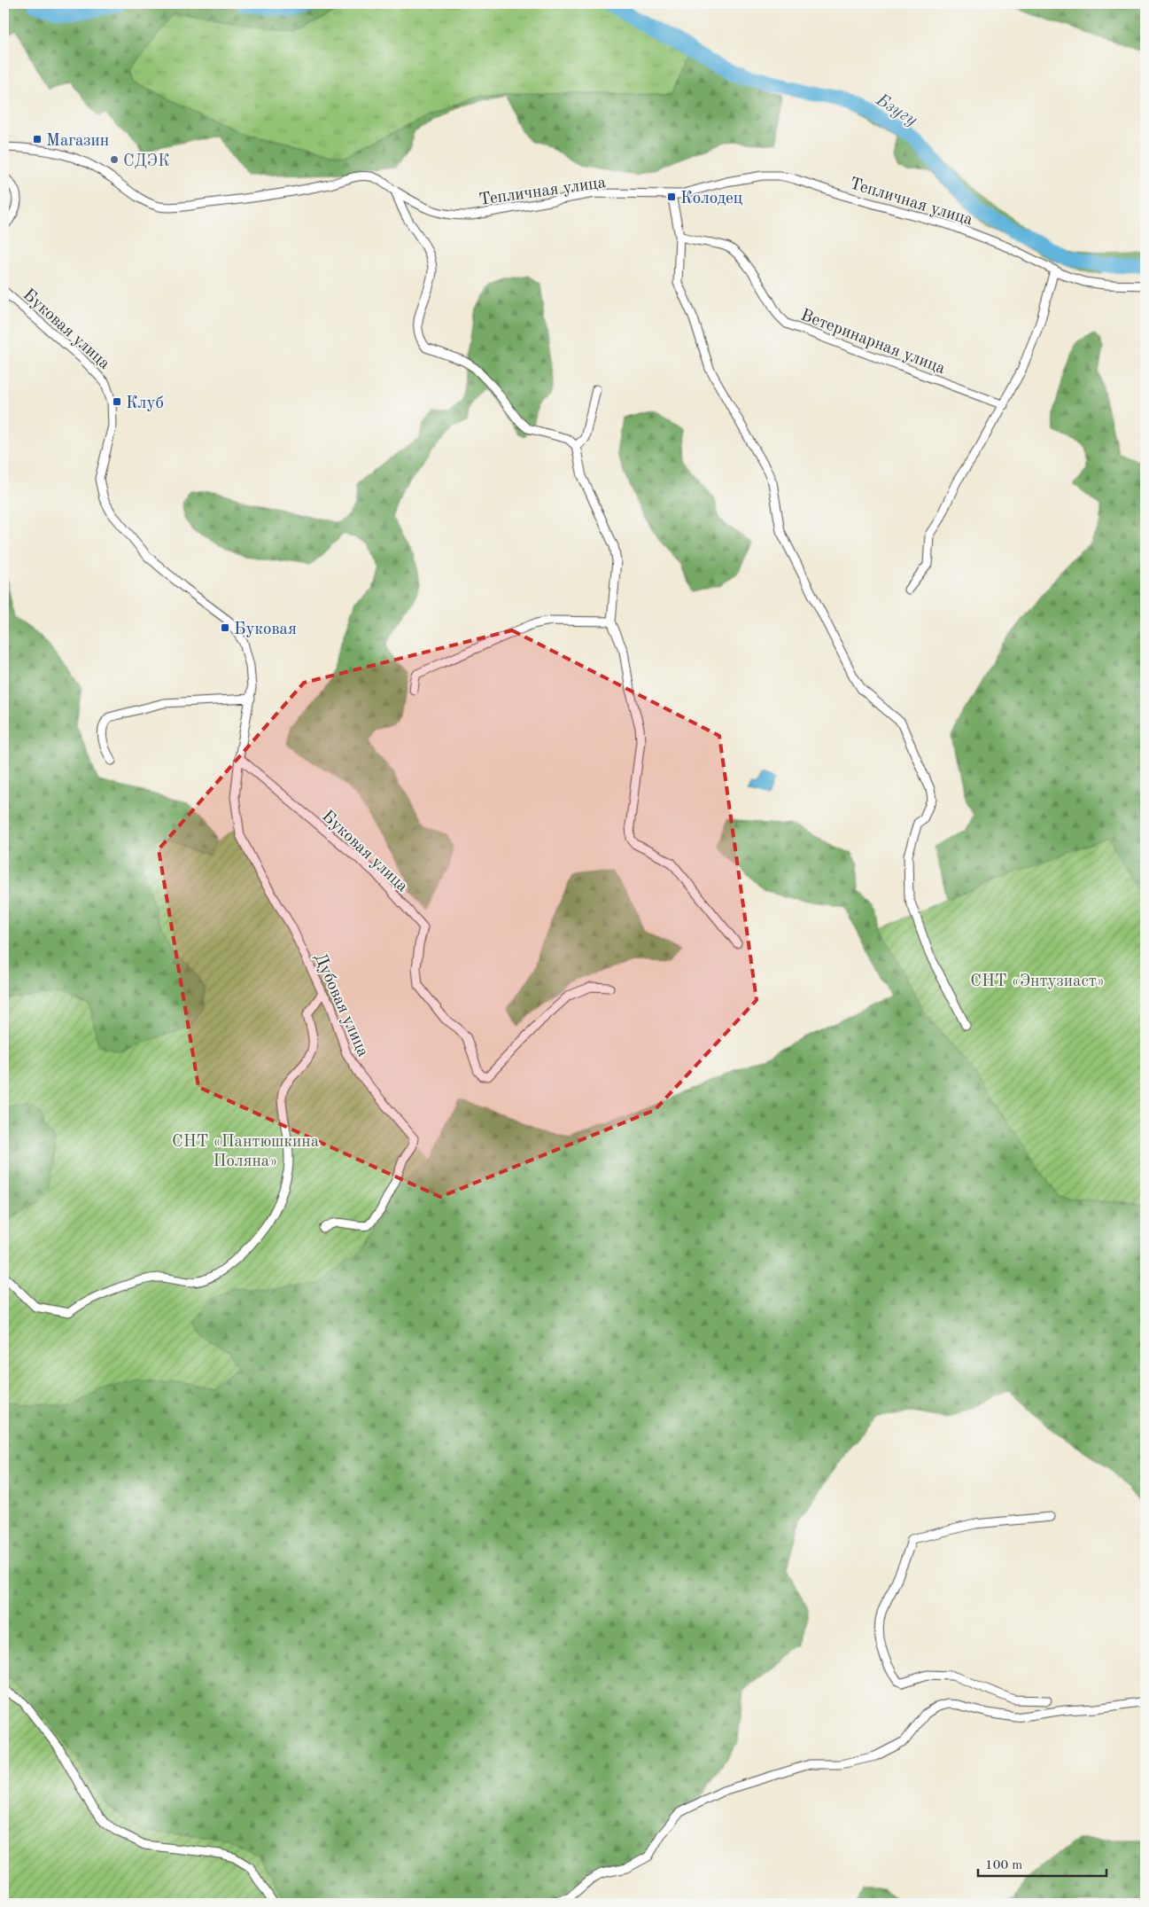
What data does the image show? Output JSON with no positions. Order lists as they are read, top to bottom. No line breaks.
{"streets":{"street":["Тепличная улица","Буковая улица","Ветеринарная улица","Дубовая улица"]},"crossings":[["Буковая улица","Дубовая улица"]],"water":["Бзугу"],"parks":["СНТ «Энтузиаст»","СНТ «Пантюшкина Поляна»"],"places":{"transit":["Магазин","Колодец","Клуб","Буковая"],"other":["СДЭК"]},"scale_bar":"100 m"}
